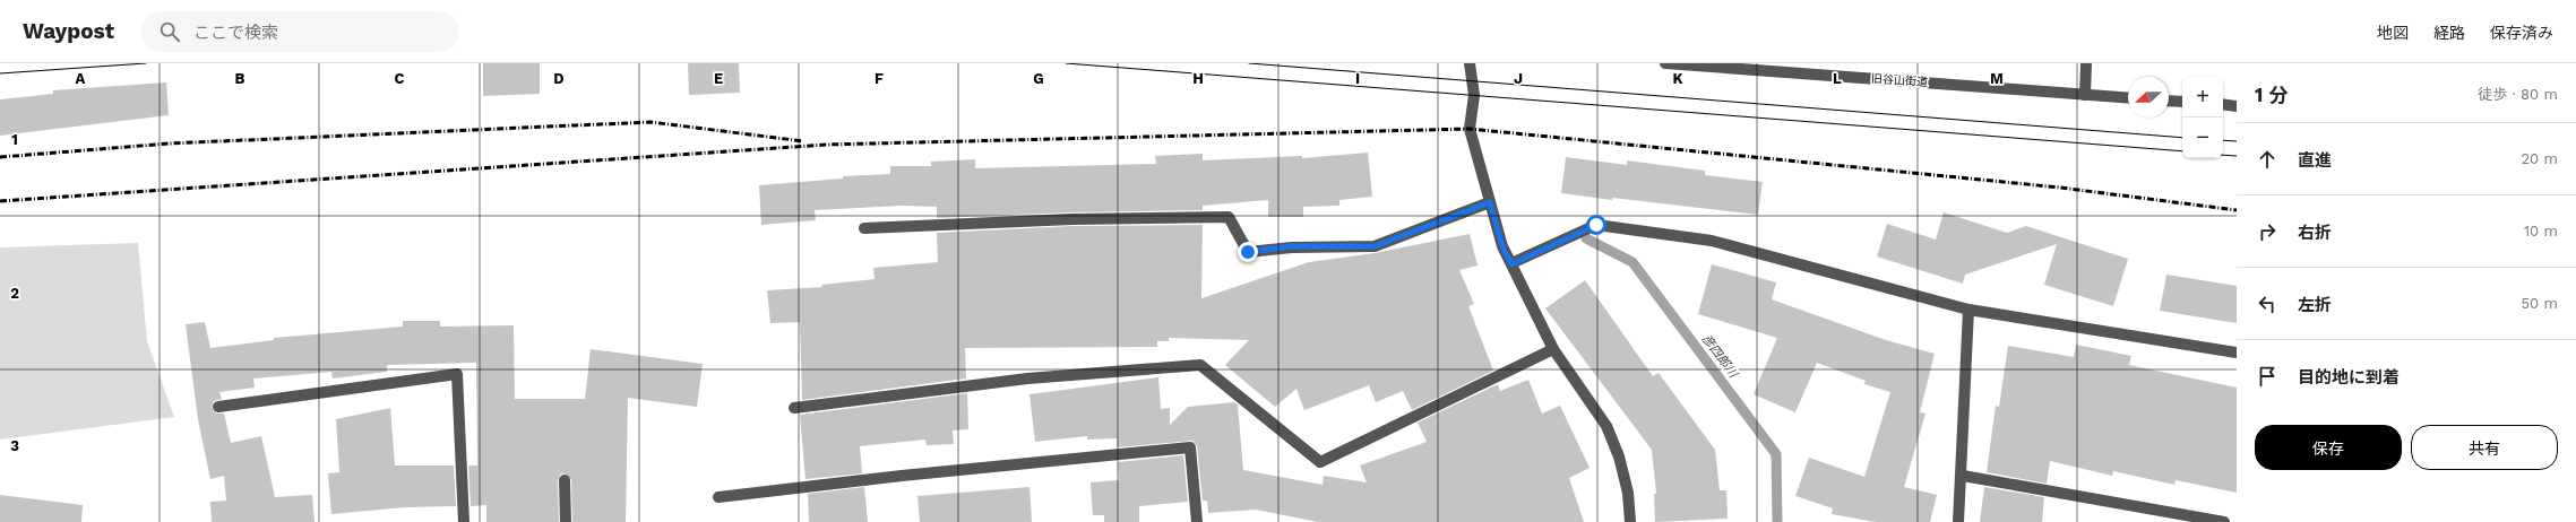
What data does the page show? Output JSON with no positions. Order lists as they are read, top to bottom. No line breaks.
{"streets":{"street":["旧谷山街道"]},"water":["彦四郎川"],"north":"left","page":{"header":"Waypost","search":"ここで検索","nav":["地図","経路","保存済み"],"heading":["1 分","徒歩 · 80 m"],"map_buttons":["+","−"],"list":[["直進","20 m"],["右折","10 m"],["左折","50 m"],"目的地に到着"],"buttons":["保存","共有"]},"grid":{"columns":["A","B","C","D","E","F","G","H","I","J","K","L","M"],"rows":["1","2","3"]}}
